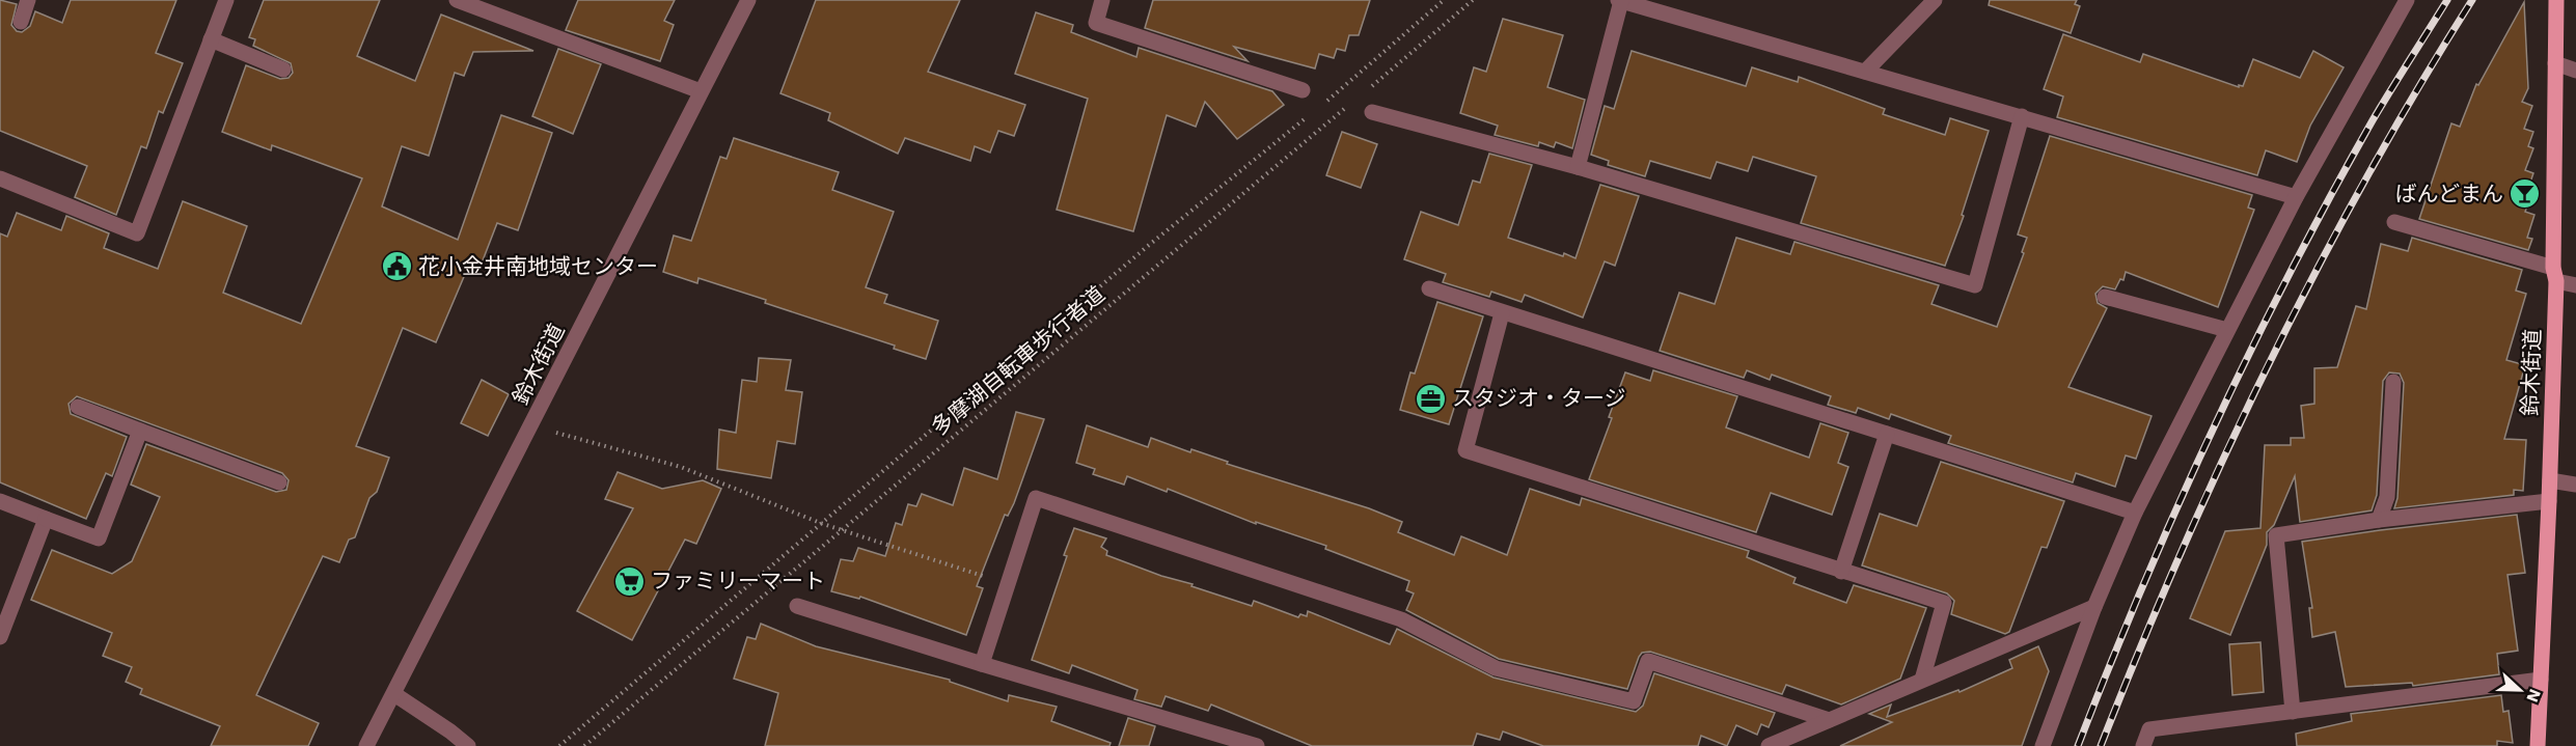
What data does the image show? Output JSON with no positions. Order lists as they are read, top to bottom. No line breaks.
{"streets":{"main road":["鈴木街道"],"path":["多摩湖自転車歩行者道"]},"places":{"bar":["ばんどまん"],"public building":["花小金井南地域センター"],"office":["スタジオ・タージ"],"supermarket":["ファミリーマート"]},"north":"right"}
